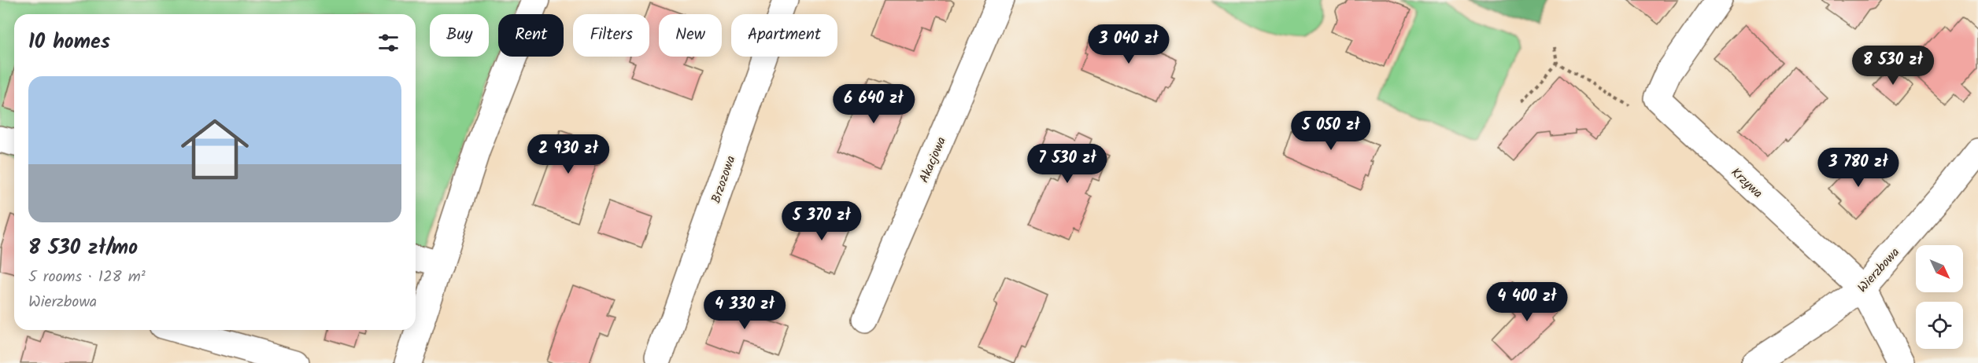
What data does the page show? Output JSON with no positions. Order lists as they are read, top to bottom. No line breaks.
{"streets":{"street":["Akacjowa","Brzozowa","Krzywa","Wierzbowa"]},"crossings":[["Krzywa","Wierzbowa"]],"north":"bottom right","page":{"chip":["Buy","Rent","Filters","New","Apartment"],"heading":"10 homes","price":["3 040 zł","8 530 zł","6 640 zł","5 050 zł","2 930 zł","7 530 zł","3 780 zł","5 370 zł","4 400 zł","4 330 zł"],"list":[{"name":"8 530 zł/mo","note":"5 rooms · 128 m² · Wierzbowa"}]}}
